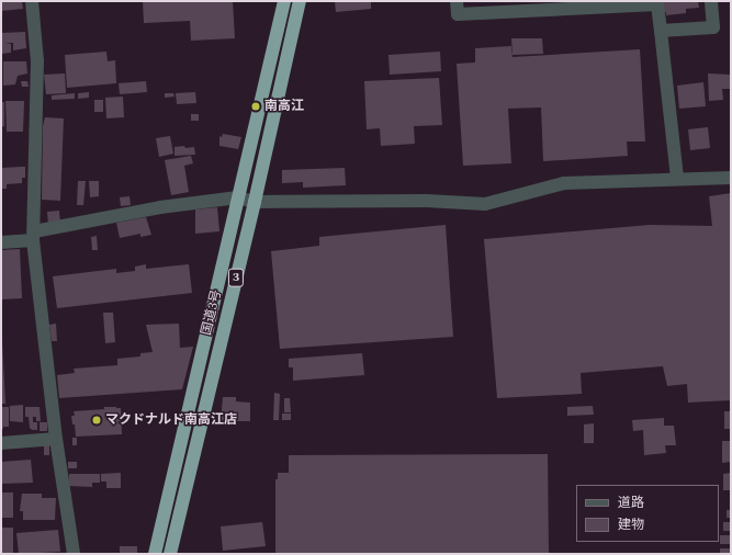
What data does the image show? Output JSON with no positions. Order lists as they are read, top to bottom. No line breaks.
{"streets":{"highway":["3","国道3号"]},"places":["南高江","マクドナルド南高江店"],"legend":["道路","建物"]}
